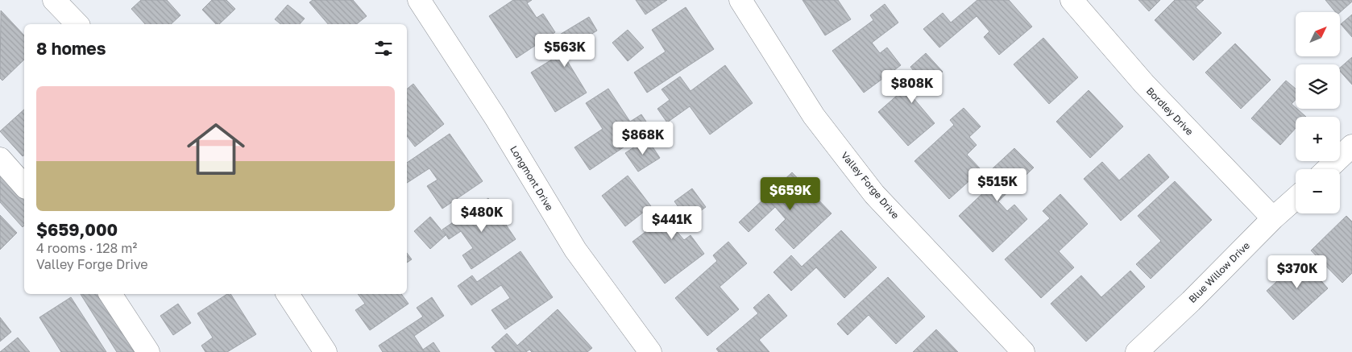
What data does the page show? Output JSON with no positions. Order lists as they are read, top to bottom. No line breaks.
{"streets":{"street":["Bordley Drive","Longmont Drive","Valley Forge Drive","Blue Willow Drive"]},"crossings":[["Bordley Drive","Blue Willow Drive"]],"north":"top right","page":{"map_buttons":["+","−"],"heading":"8 homes","price":["$563K","$808K","$868K","$515K","$659K","$480K","$441K","$370K"],"list":[{"name":"$659,000","note":"4 rooms · 128 m² · Valley Forge Drive"}]}}
